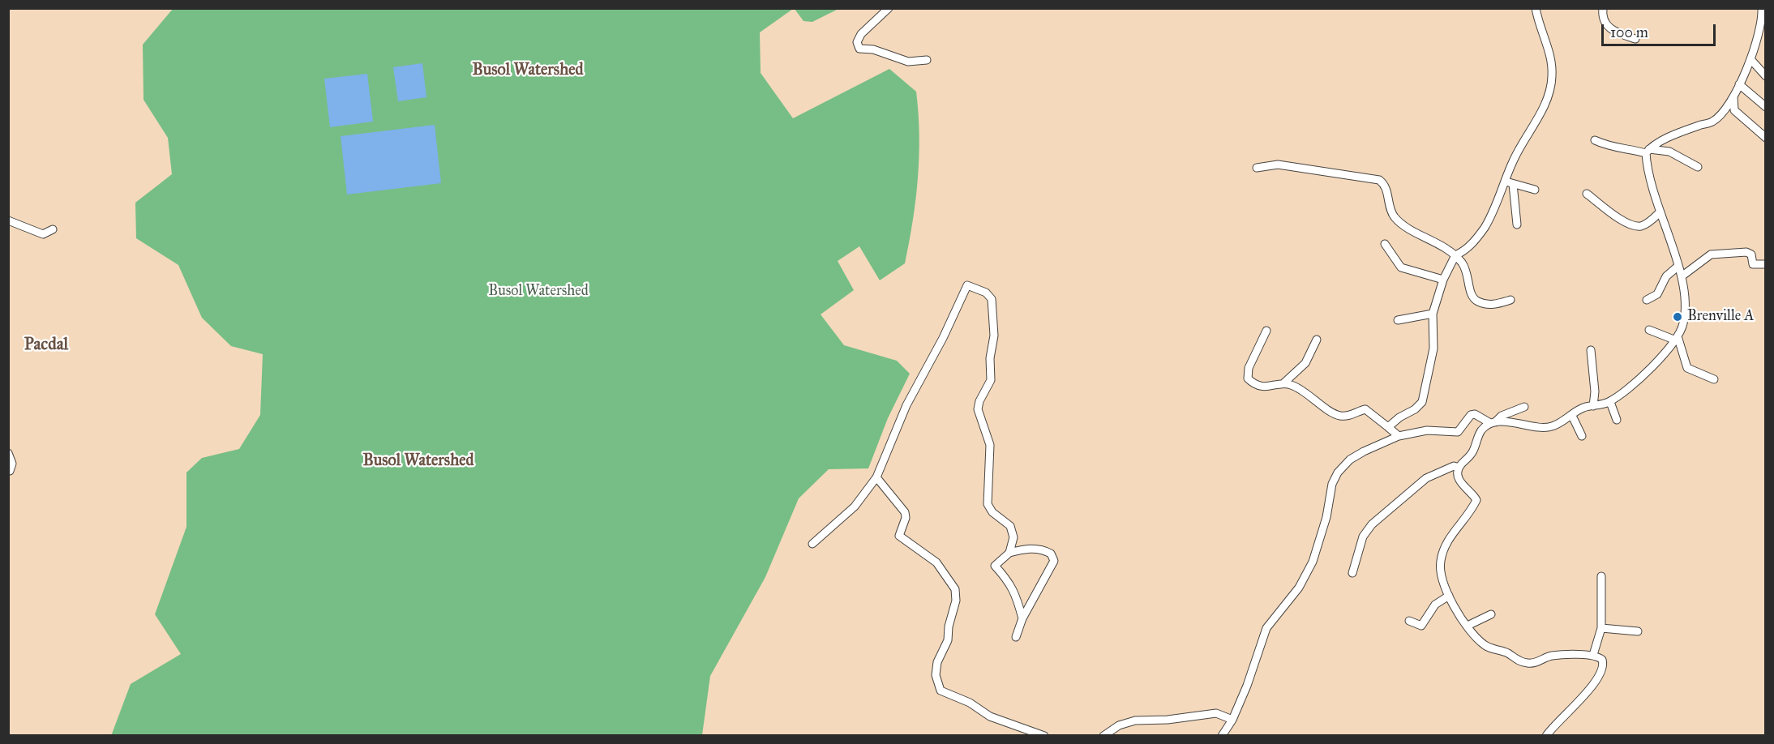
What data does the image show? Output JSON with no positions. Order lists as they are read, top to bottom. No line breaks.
{"districts":["Busol Watershed","Pacdal","Busol Watershed"],"parks":["Busol Watershed"],"places":["Brenville A"],"scale_bar":"100 m"}
